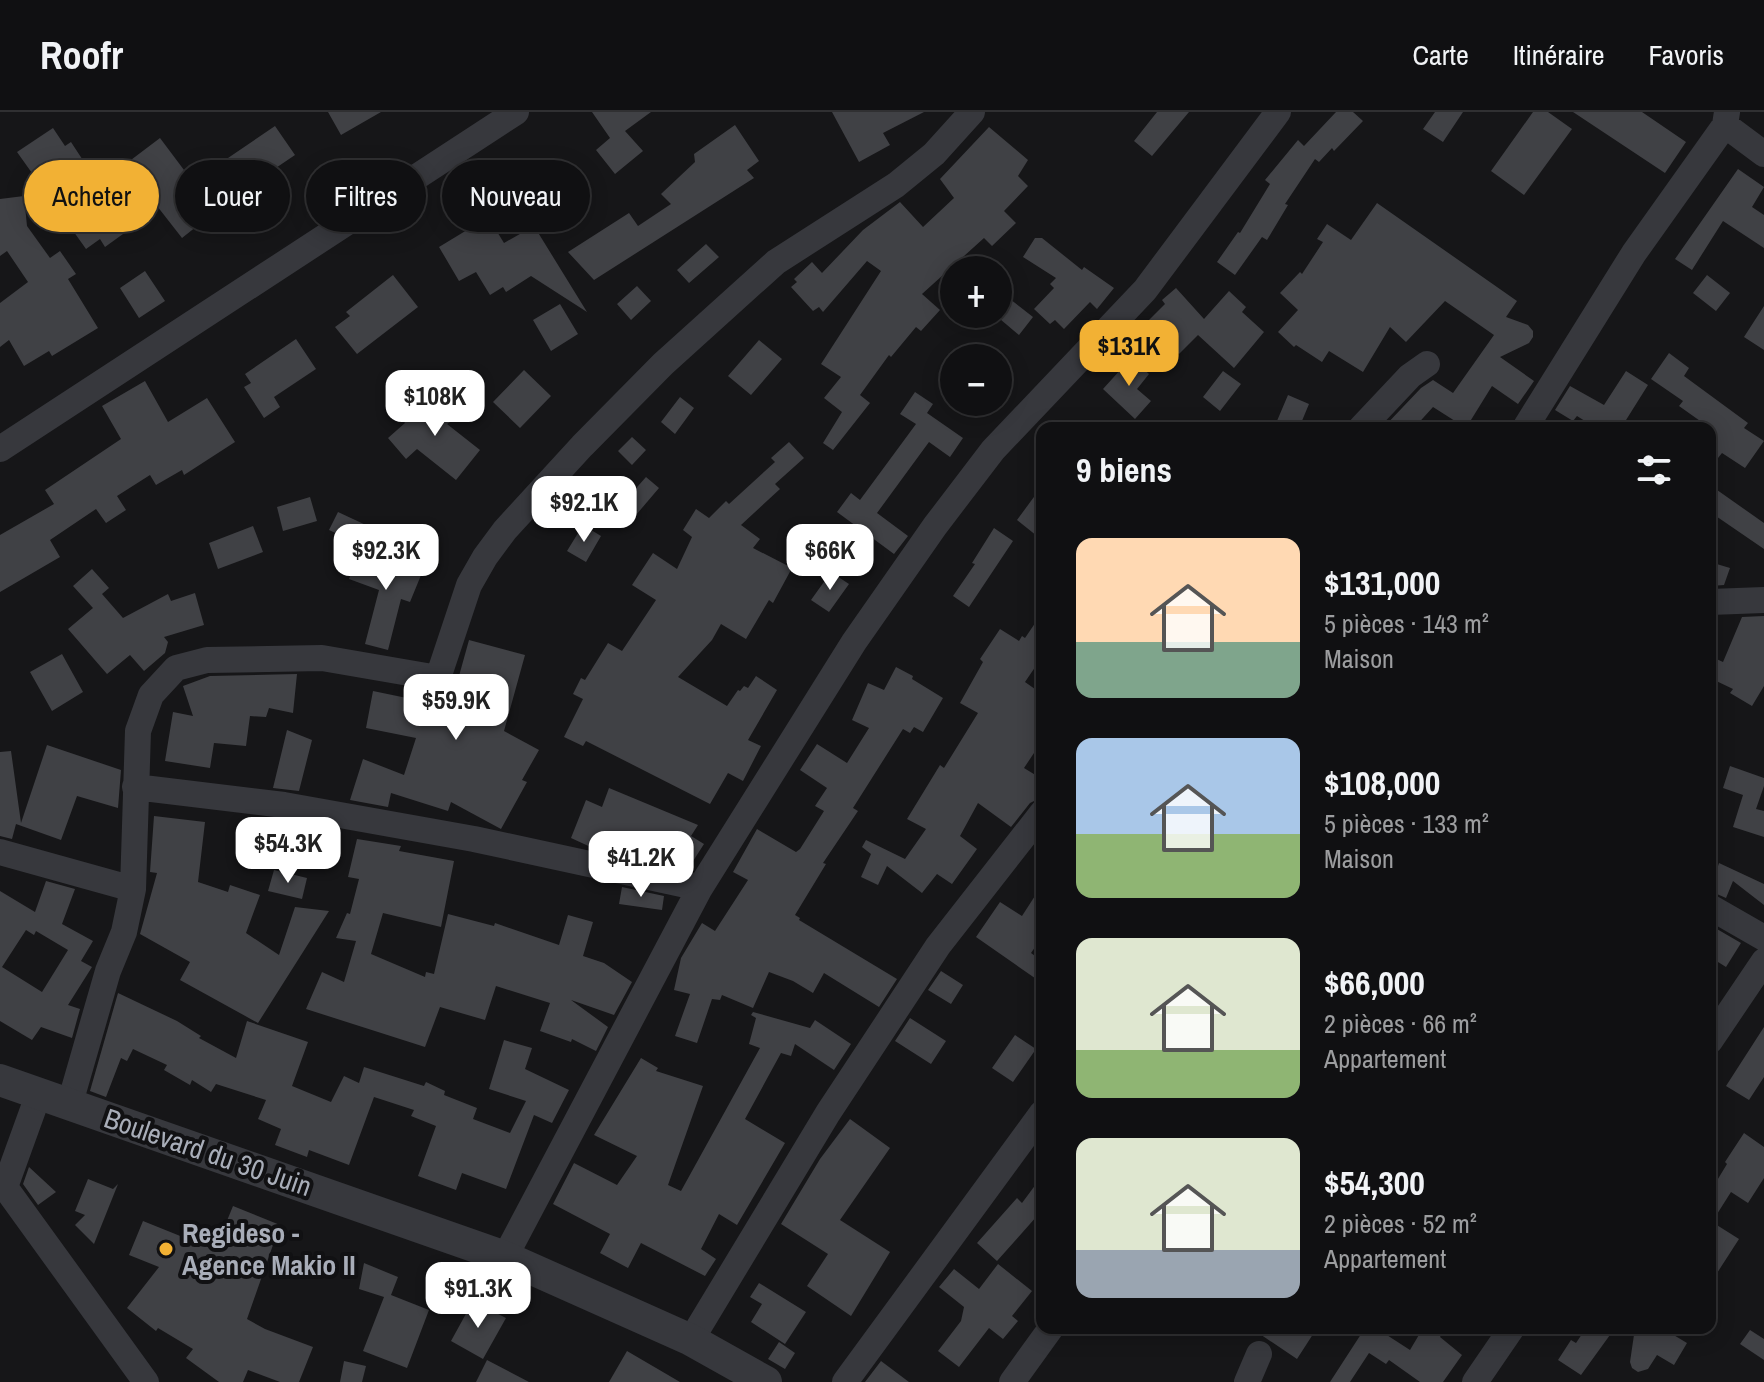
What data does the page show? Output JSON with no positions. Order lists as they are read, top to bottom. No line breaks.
{"streets":{"street":["Boulevard du 30 Juin"]},"places":["Regideso - Agence Makio II"],"page":{"header":"Roofr","nav":["Carte","Itinéraire","Favoris"],"chip":["Acheter","Louer","Filtres","Nouveau"],"map_buttons":["+","−"],"price":["$131K","$108K","$92.1K","$92.3K","$66K","$59.9K","$54.3K","$41.2K","$91.3K"],"heading":"9 biens","list":[{"name":"$131,000","note":"5 pièces · 143 m² · Maison"},{"name":"$108,000","note":"5 pièces · 133 m² · Maison"},{"name":"$66,000","note":"2 pièces · 66 m² · Appartement"},{"name":"$54,300","note":"2 pièces · 52 m² · Appartement"}]}}
